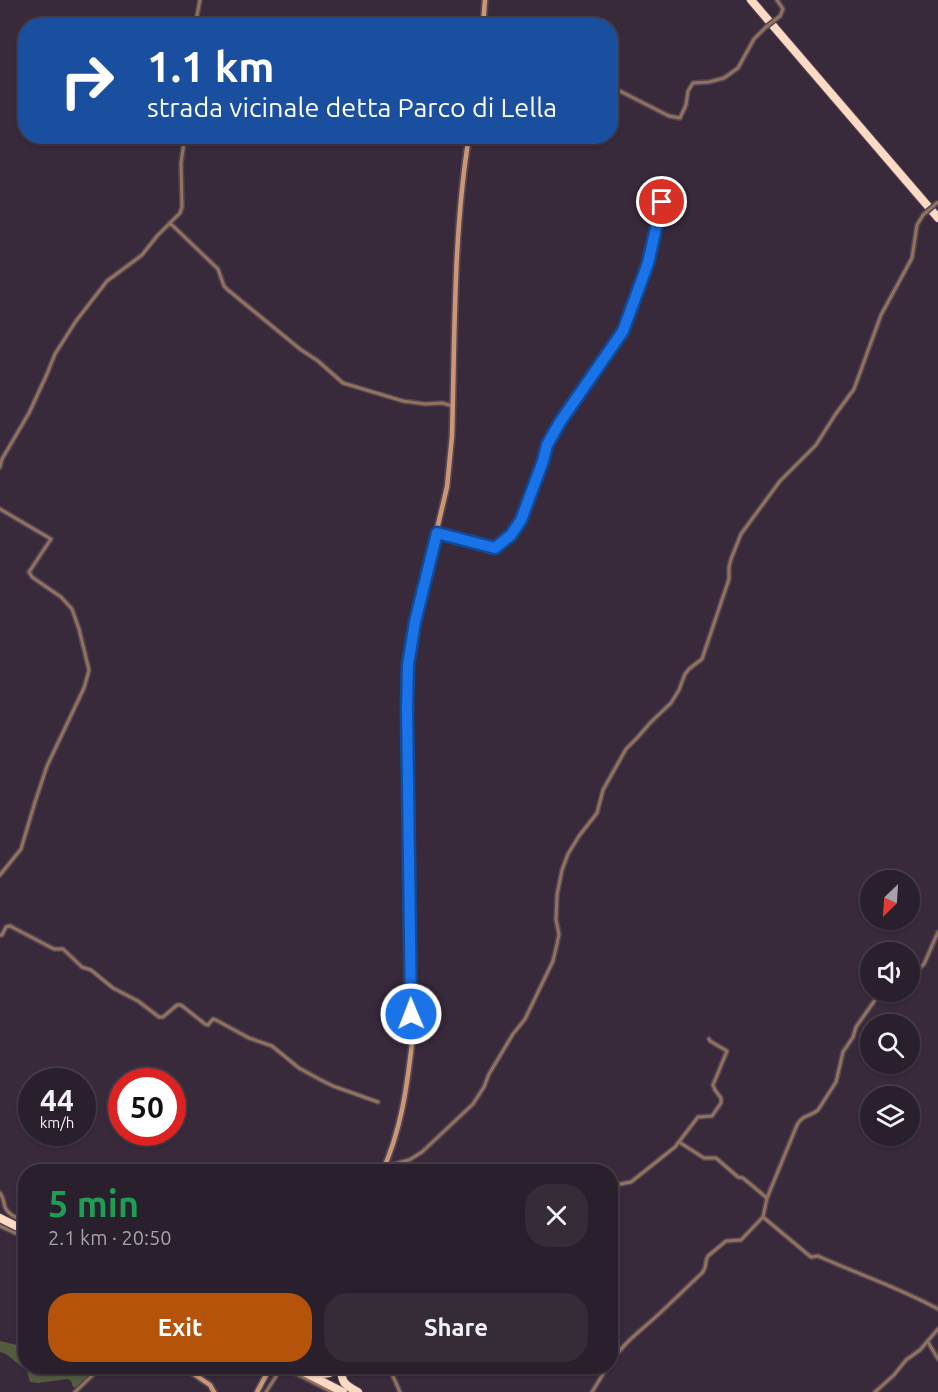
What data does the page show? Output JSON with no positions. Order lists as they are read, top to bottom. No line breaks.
{"north":"bottom left","page":{"turn":["1.1 km","strada vicinale detta Parco di Lella"],"speed":"44 km/h","limit":"50","heading":["5 min","2.1 km · 20:50"],"buttons":["Exit","Share"]}}
